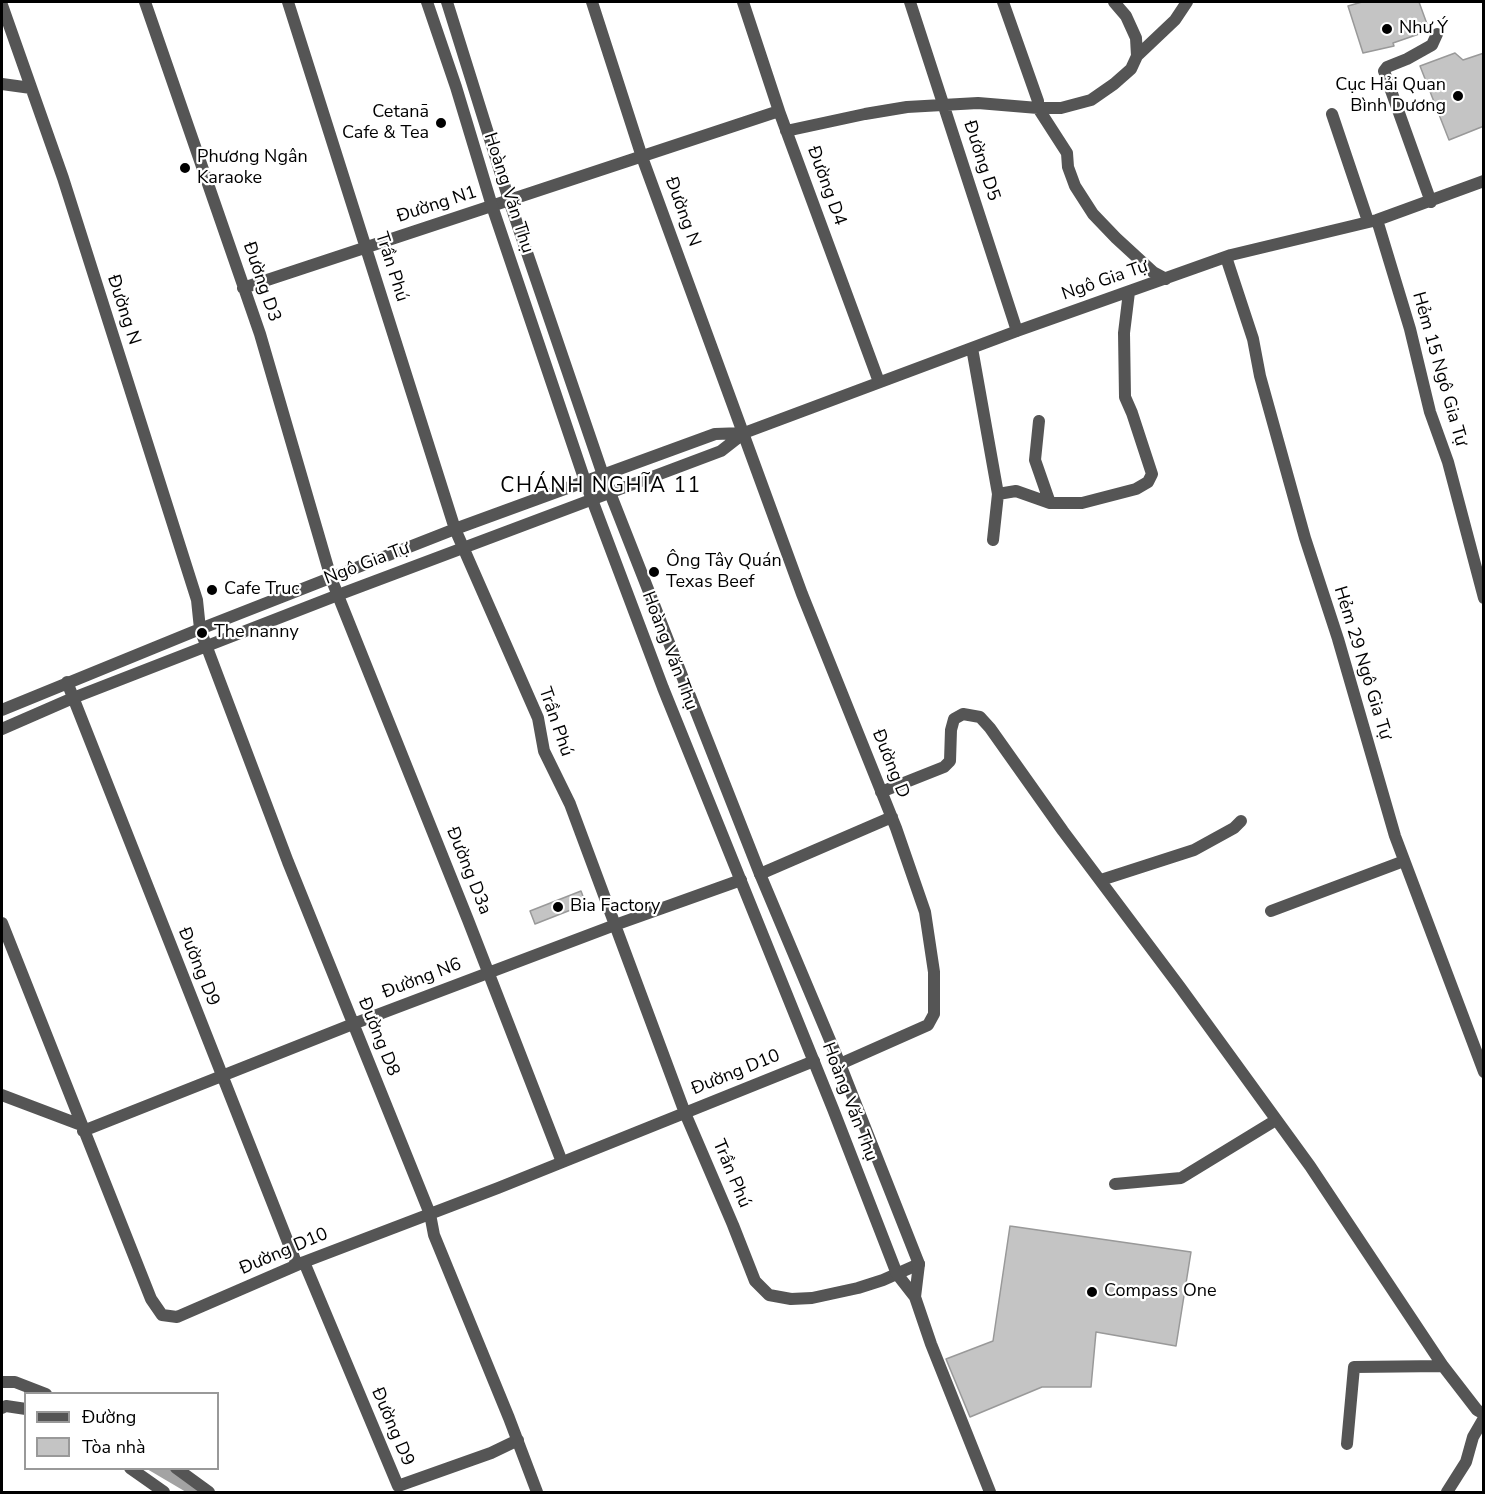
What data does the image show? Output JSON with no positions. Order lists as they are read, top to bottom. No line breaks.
{"streets":{"street":["Đường D5","Đường D4","Hoàng Văn Thụ","Đường N1","Đường N","Trần Phú","Ngô Gia Tự","Đường D3","Hẻm 15 Ngô Gia Tự","Hẻm 29 Ngô Gia Tự","Đường D","Đường D3a","Đường D9","Đường N6","Đường D8","Đường D10"]},"crossings":[["Đường D5","Ngô Gia Tự"],["Đường D4","Đường N1"],["Đường D4","Ngô Gia Tự"],["Hoàng Văn Thụ","Đường N1"],["Hoàng Văn Thụ","Trần Phú"],["Hoàng Văn Thụ","Ngô Gia Tự"],["Hoàng Văn Thụ","Đường D"],["Hoàng Văn Thụ","Đường N6"],["Hoàng Văn Thụ","Đường D10"],["Đường N1","Đường N"],["Đường N1","Trần Phú"],["Đường N1","Đường D3"],["Đường N","Ngô Gia Tự"],["Đường N","Đường D"],["Đường N","Đường D8"],["Trần Phú","Ngô Gia Tự"],["Trần Phú","Đường N6"],["Trần Phú","Đường D10"],["Ngô Gia Tự","Đường D3"],["Ngô Gia Tự","Hẻm 15 Ngô Gia Tự"],["Ngô Gia Tự","Hẻm 29 Ngô Gia Tự"],["Ngô Gia Tự","Đường D"],["Ngô Gia Tự","Đường D3a"],["Ngô Gia Tự","Đường D9"],["Ngô Gia Tự","Đường D8"],["Đường D3","Đường D3a"],["Đường D","Đường N6"],["Đường D3a","Đường N6"],["Đường D3a","Đường D10"],["Đường D9","Đường N6"],["Đường D9","Đường D8"],["Đường D9","Đường D10"],["Đường N6","Đường D8"],["Đường N6","Đường D10"],["Đường D8","Đường D10"]],"districts":["CHÁNH NGHĨA 11"],"places":["Như Ý","Cục Hải Quan Bình Dương","Cetanā Cafe & Tea","Phương Ngân Karaoke","Ông Tây Quán Texas Beef","Cafe Truc","The nanny","Bia Factory","Compass One"],"legend":["Đường","Tòa nhà"]}
